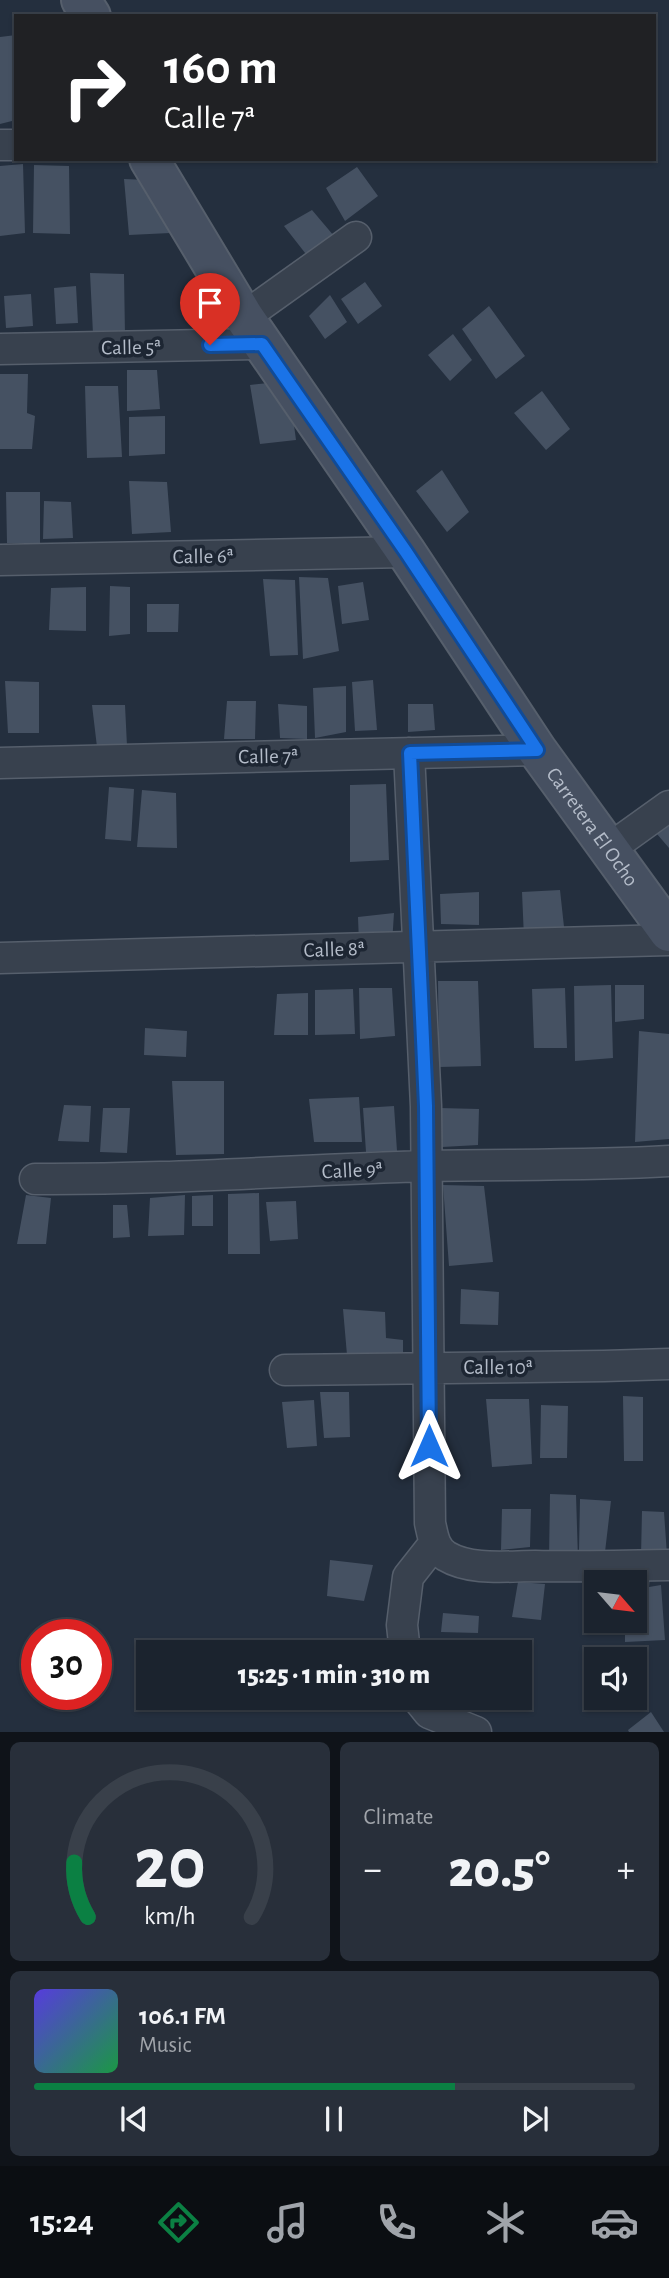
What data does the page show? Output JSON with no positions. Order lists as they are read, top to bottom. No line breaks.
{"streets":{"street":["Calle 5ª","Calle 6ª","Calle 7ª","Carretera El Ocho","Calle 8ª","Calle 9ª","Calle 10ª"]},"crossings":[["Calle 5ª","Carretera El Ocho"],["Calle 6ª","Carretera El Ocho"],["Calle 7ª","Carretera El Ocho"]],"north":"bottom right","page":{"turn":["160 m","Calle 7ª"],"limit":"30","trip":"15:25 · 1 min · 310 m","tile":"Climate","heat":["−","20.5°","+"],"song":["106.1 FM","Music"],"tabs":"15:24","gauge":["20","km/h"]}}
